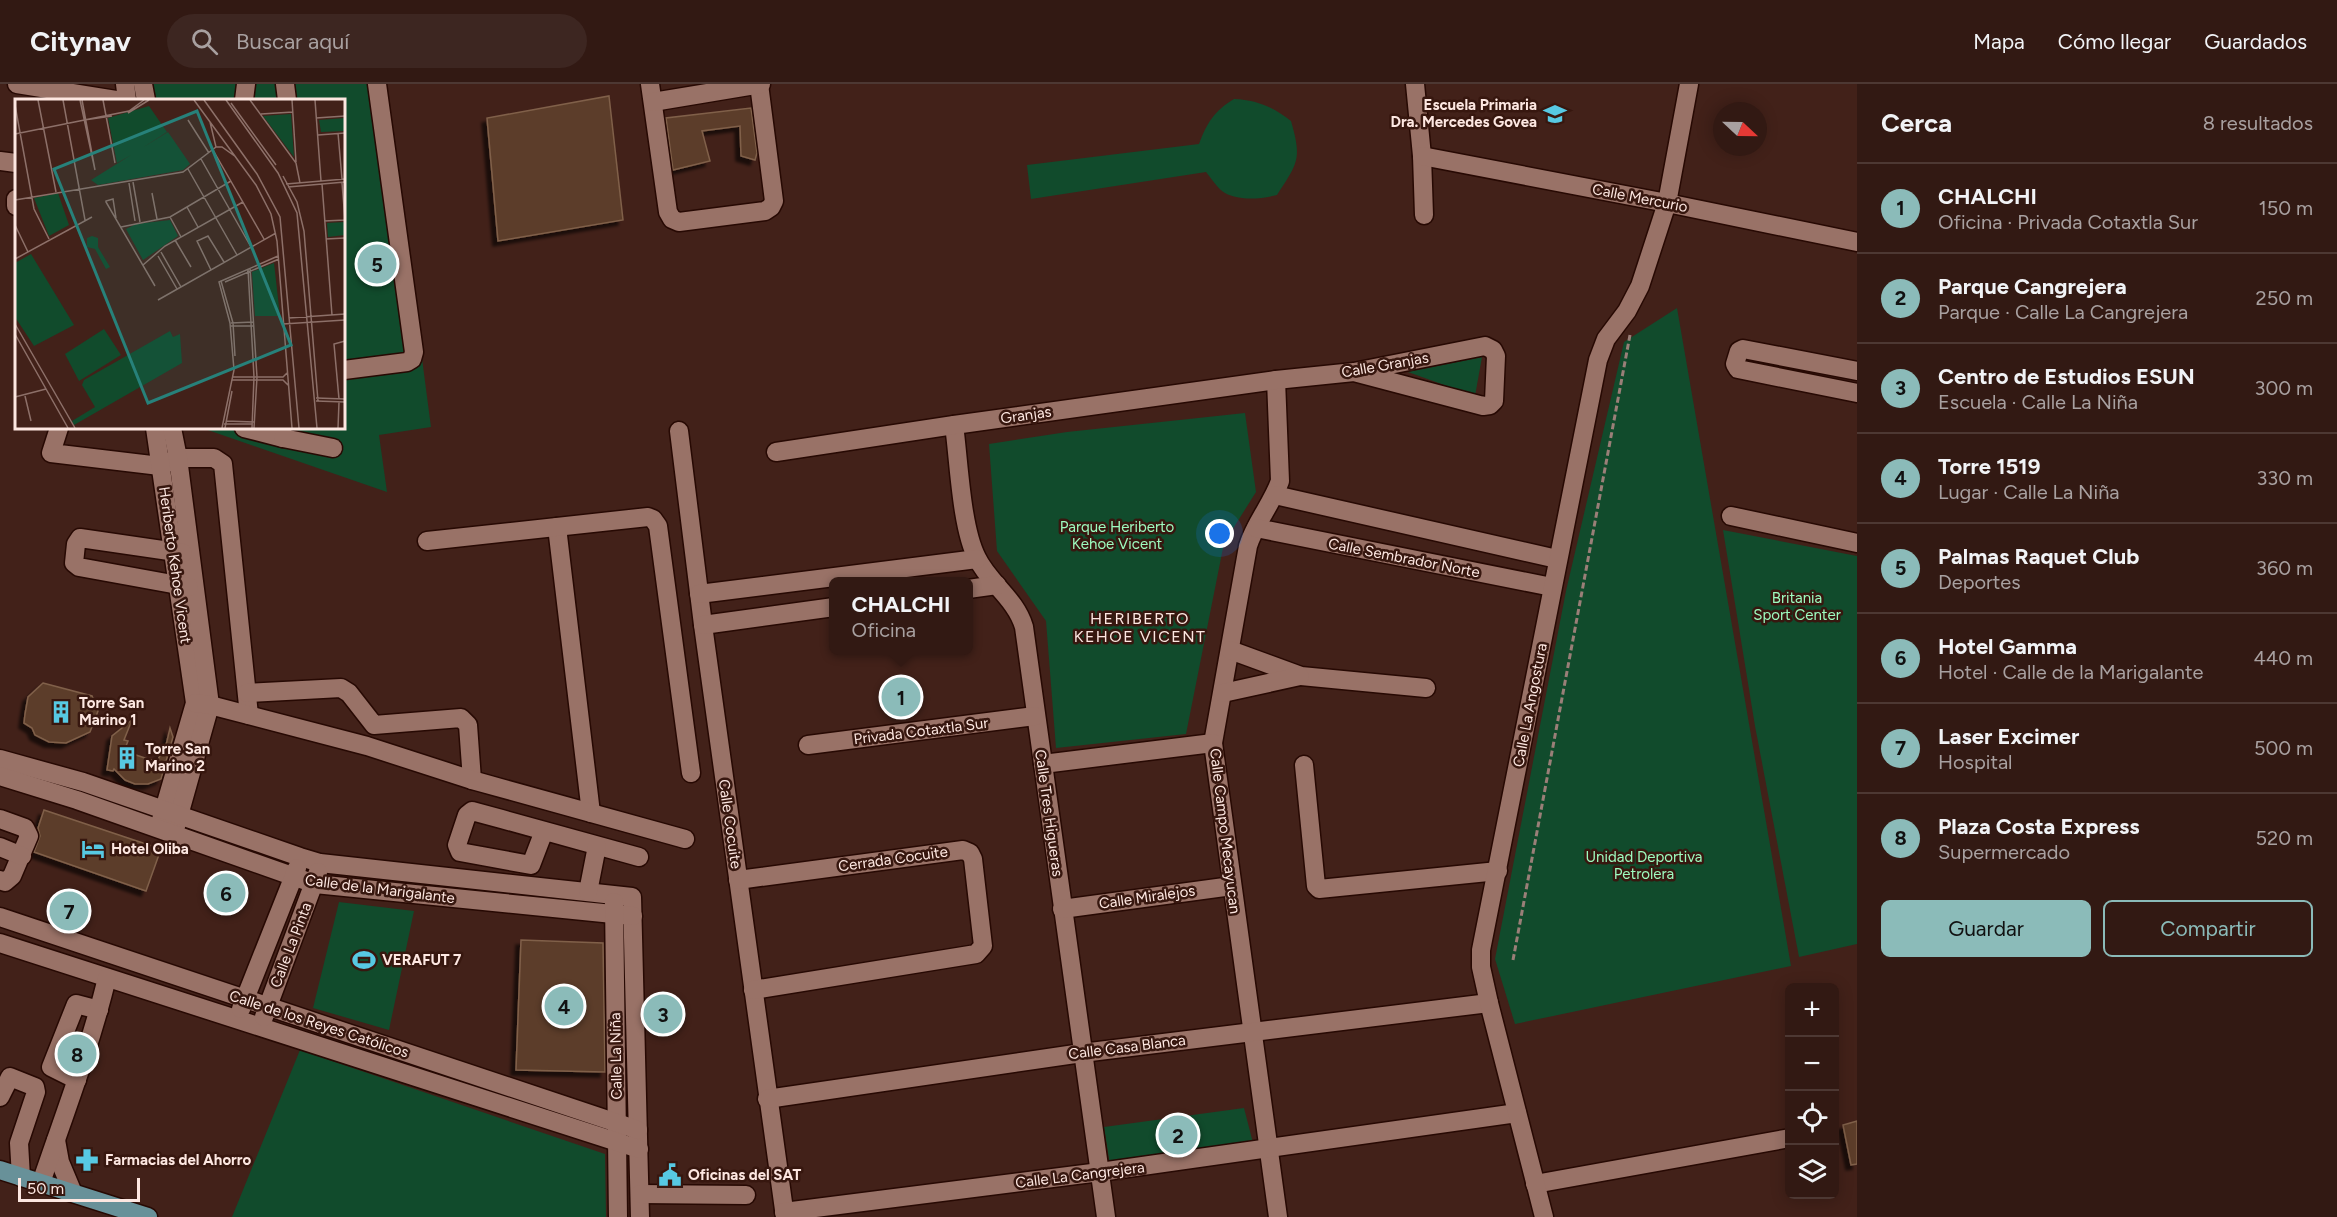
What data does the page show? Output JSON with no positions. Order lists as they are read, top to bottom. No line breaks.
{"streets":{"street":["Calle Mercurio","Calle Granjas","Granjas","Calle Sembrador Norte","Heriberto Kehoe Vicent","Calle La Angostura","Privada Cotaxtla Sur","Calle Tres Higueras","Calle Cocuite","Calle Campo Mecayucan","Cerrada Cocuite","Calle de la Marigalante","Calle Miralejos","Calle La Pinta","Calle de los Reyes Católicos","Calle Casa Blanca","Calle La Niña","Calle La Cangrejera"]},"crossings":[["Calle Mercurio","Calle La Angostura"],["Calle Granjas","Granjas"],["Calle Granjas","Calle Campo Mecayucan"],["Granjas","Calle Tres Higueras"],["Granjas","Calle Campo Mecayucan"],["Calle Sembrador Norte","Calle La Angostura"],["Calle Sembrador Norte","Calle Campo Mecayucan"],["Calle La Angostura","Calle Casa Blanca"],["Calle La Angostura","Calle La Cangrejera"],["Privada Cotaxtla Sur","Calle Tres Higueras"],["Calle Tres Higueras","Calle Miralejos"],["Calle Tres Higueras","Calle Casa Blanca"],["Calle Tres Higueras","Calle La Cangrejera"],["Calle Cocuite","Cerrada Cocuite"],["Calle Cocuite","Calle Casa Blanca"],["Calle Cocuite","Calle La Cangrejera"],["Calle Campo Mecayucan","Calle Miralejos"],["Calle Campo Mecayucan","Calle Casa Blanca"],["Calle Campo Mecayucan","Calle La Cangrejera"],["Calle de la Marigalante","Calle La Pinta"],["Calle de la Marigalante","Calle La Niña"],["Calle La Pinta","Calle de los Reyes Católicos"],["Calle de los Reyes Católicos","Calle La Niña"]],"districts":["HERIBERTO KEHOE VICENT"],"parks":["Parque Heriberto Kehoe Vicent","Britania Sport Center","Unidad Deportiva Petrolera"],"places":{"school or university":["Escuela Primaria Dra. Mercedes Govea"],"building":["Torre San Marino 1","Torre San Marino 2"],"hotel":["Hotel Oliba"],"sports":["VERAFUT 7"],"pharmacy":["Farmacias del Ahorro"],"public building":["Oficinas del SAT"]},"scale_bar":"50 m","north":"right","page":{"header":"Citynav","search":"Buscar aquí","nav":["Mapa","Cómo llegar","Guardados"],"heading":["Cerca","8 resultados"],"list":[{"mark":"1","name":"CHALCHI","note":"Oficina · Privada Cotaxtla Sur","value":"150 m"},{"mark":"2","name":"Parque Cangrejera","note":"Parque · Calle La Cangrejera","value":"250 m"},{"mark":"3","name":"Centro de Estudios ESUN","note":"Escuela · Calle La Niña","value":"300 m"},{"mark":"4","name":"Torre 1519","note":"Lugar · Calle La Niña","value":"330 m"},{"mark":"5","name":"Palmas Raquet Club","note":"Deportes","value":"360 m"},{"mark":"6","name":"Hotel Gamma","note":"Hotel · Calle de la Marigalante","value":"440 m"},{"mark":"7","name":"Laser Excimer","note":"Hospital","value":"500 m"},{"mark":"8","name":"Plaza Costa Express","note":"Supermercado","value":"520 m"}],"pins":["5","1","6","7","4","3","8","2"],"popup":["CHALCHI","Oficina"],"buttons":["Guardar","Compartir"],"map_buttons":["+","−"],"scale":"50 m"}}
